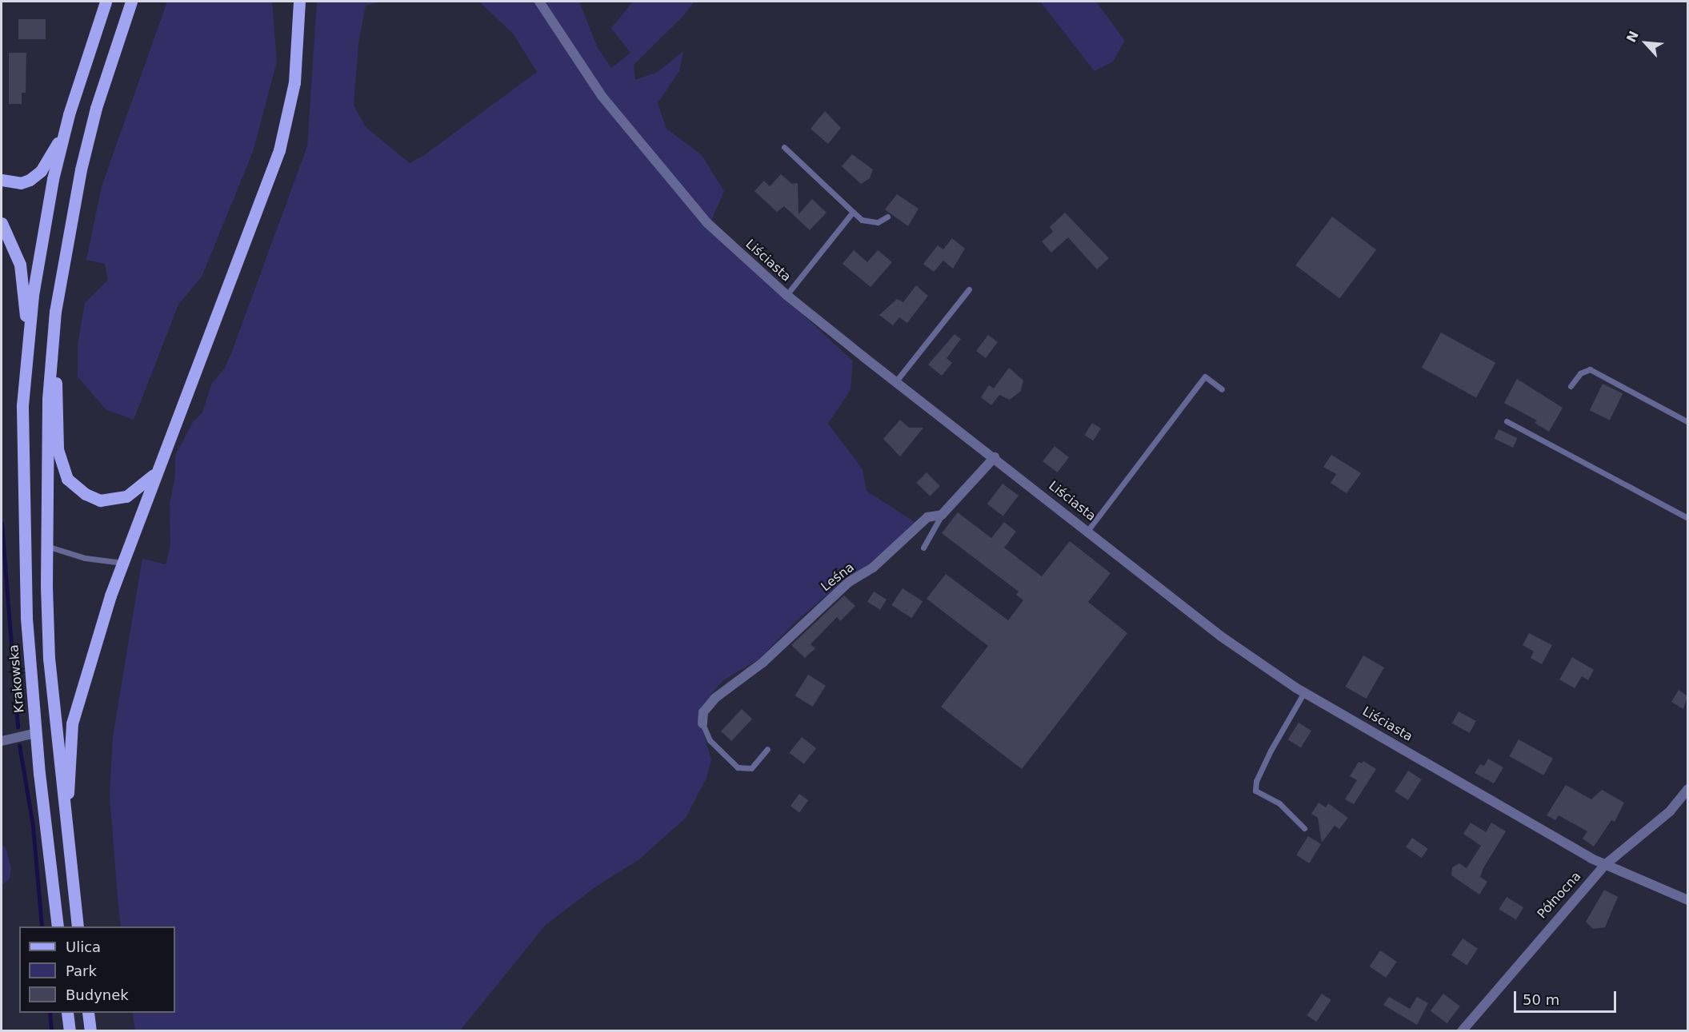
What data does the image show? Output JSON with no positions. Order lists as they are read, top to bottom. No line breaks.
{"streets":{"main road":["Krakowska"],"street":["Liściasta","Leśna","Północna"]},"crossings":[["Liściasta","Leśna"],["Liściasta","Północna"]],"legend":["Ulica","Park","Budynek"],"scale_bar":"50 m","north":"top left"}
